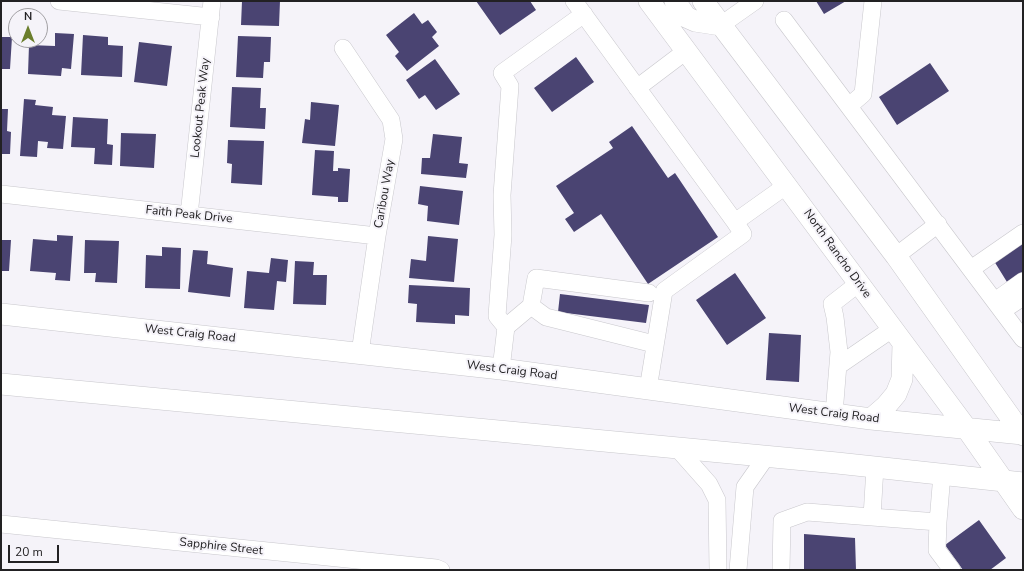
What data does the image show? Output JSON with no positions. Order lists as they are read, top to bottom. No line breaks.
{"streets":{"main road":["North Rancho Drive","West Craig Road"],"street":["Lookout Peak Way","Caribou Way","Faith Peak Drive","Sapphire Street"]},"crossings":[["Lookout Peak Way","Faith Peak Drive"],["Caribou Way","Faith Peak Drive"],["Caribou Way","West Craig Road"],["North Rancho Drive","West Craig Road"]],"scale_bar":"20 m","north":"top"}
